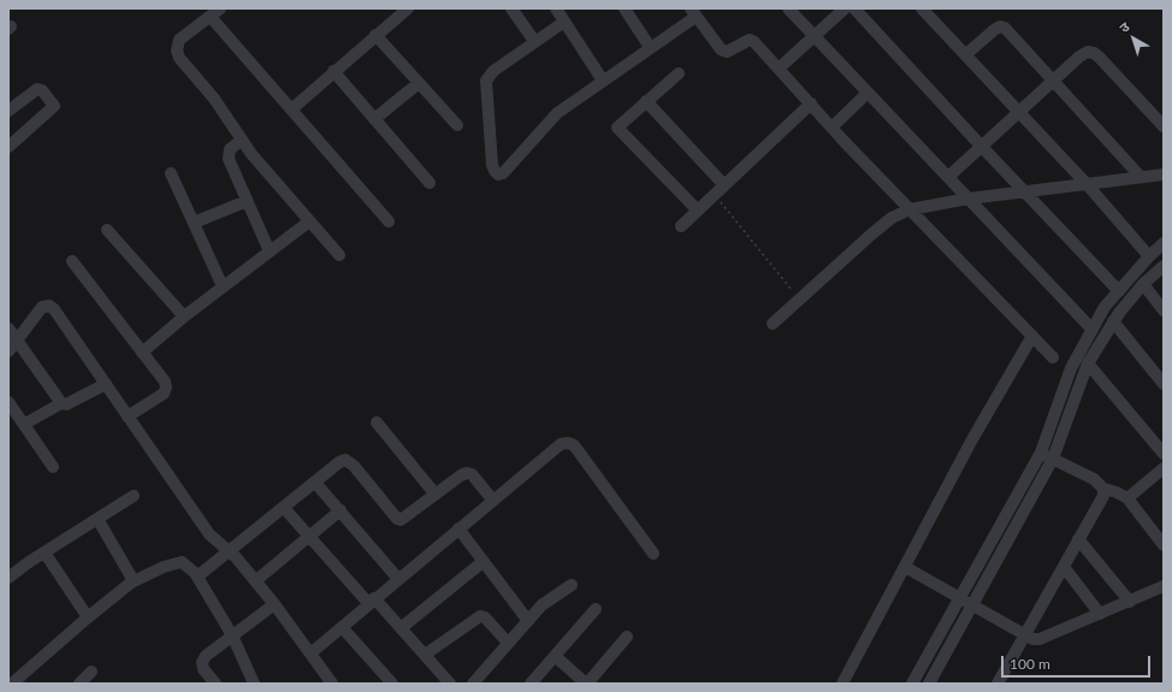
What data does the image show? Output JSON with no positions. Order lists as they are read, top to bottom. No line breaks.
{"scale_bar":"100 m","north":"top left"}
